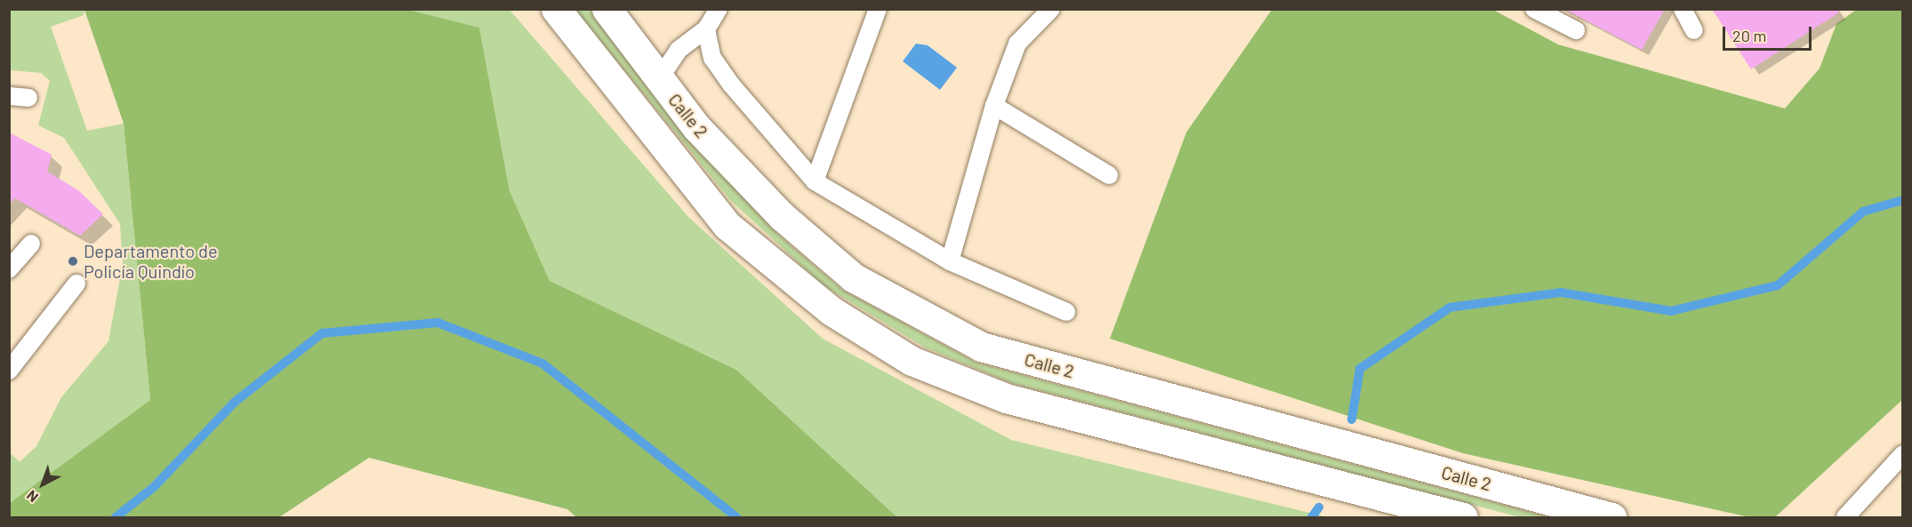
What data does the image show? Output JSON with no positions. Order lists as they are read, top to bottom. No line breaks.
{"streets":{"main road":["Calle 2"]},"places":["Departamento de Policía Quindío"],"scale_bar":"20 m","north":"bottom left"}
